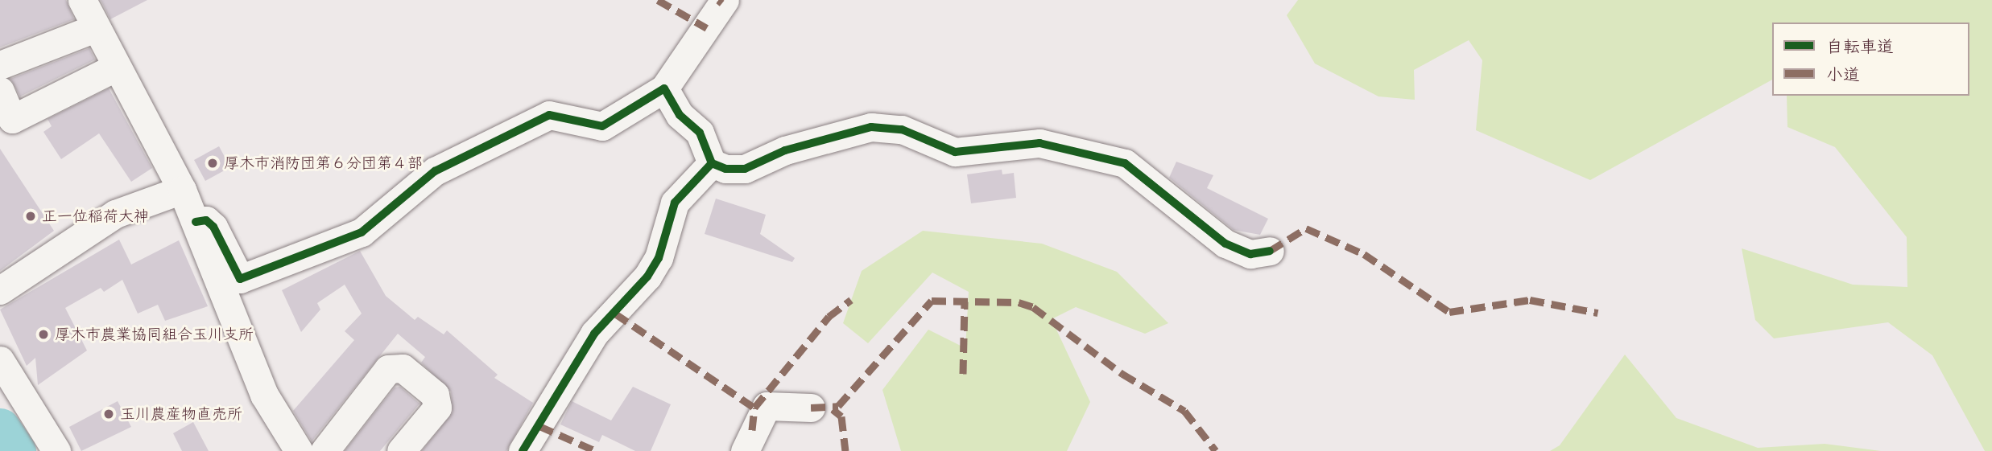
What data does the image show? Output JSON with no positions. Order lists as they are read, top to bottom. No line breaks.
{"places":["厚木市消防団第６分団第４部","正一位稲荷大神","厚木市農業協同組合玉川支所","玉川農産物直売所"],"legend":["自転車道","小道"]}
